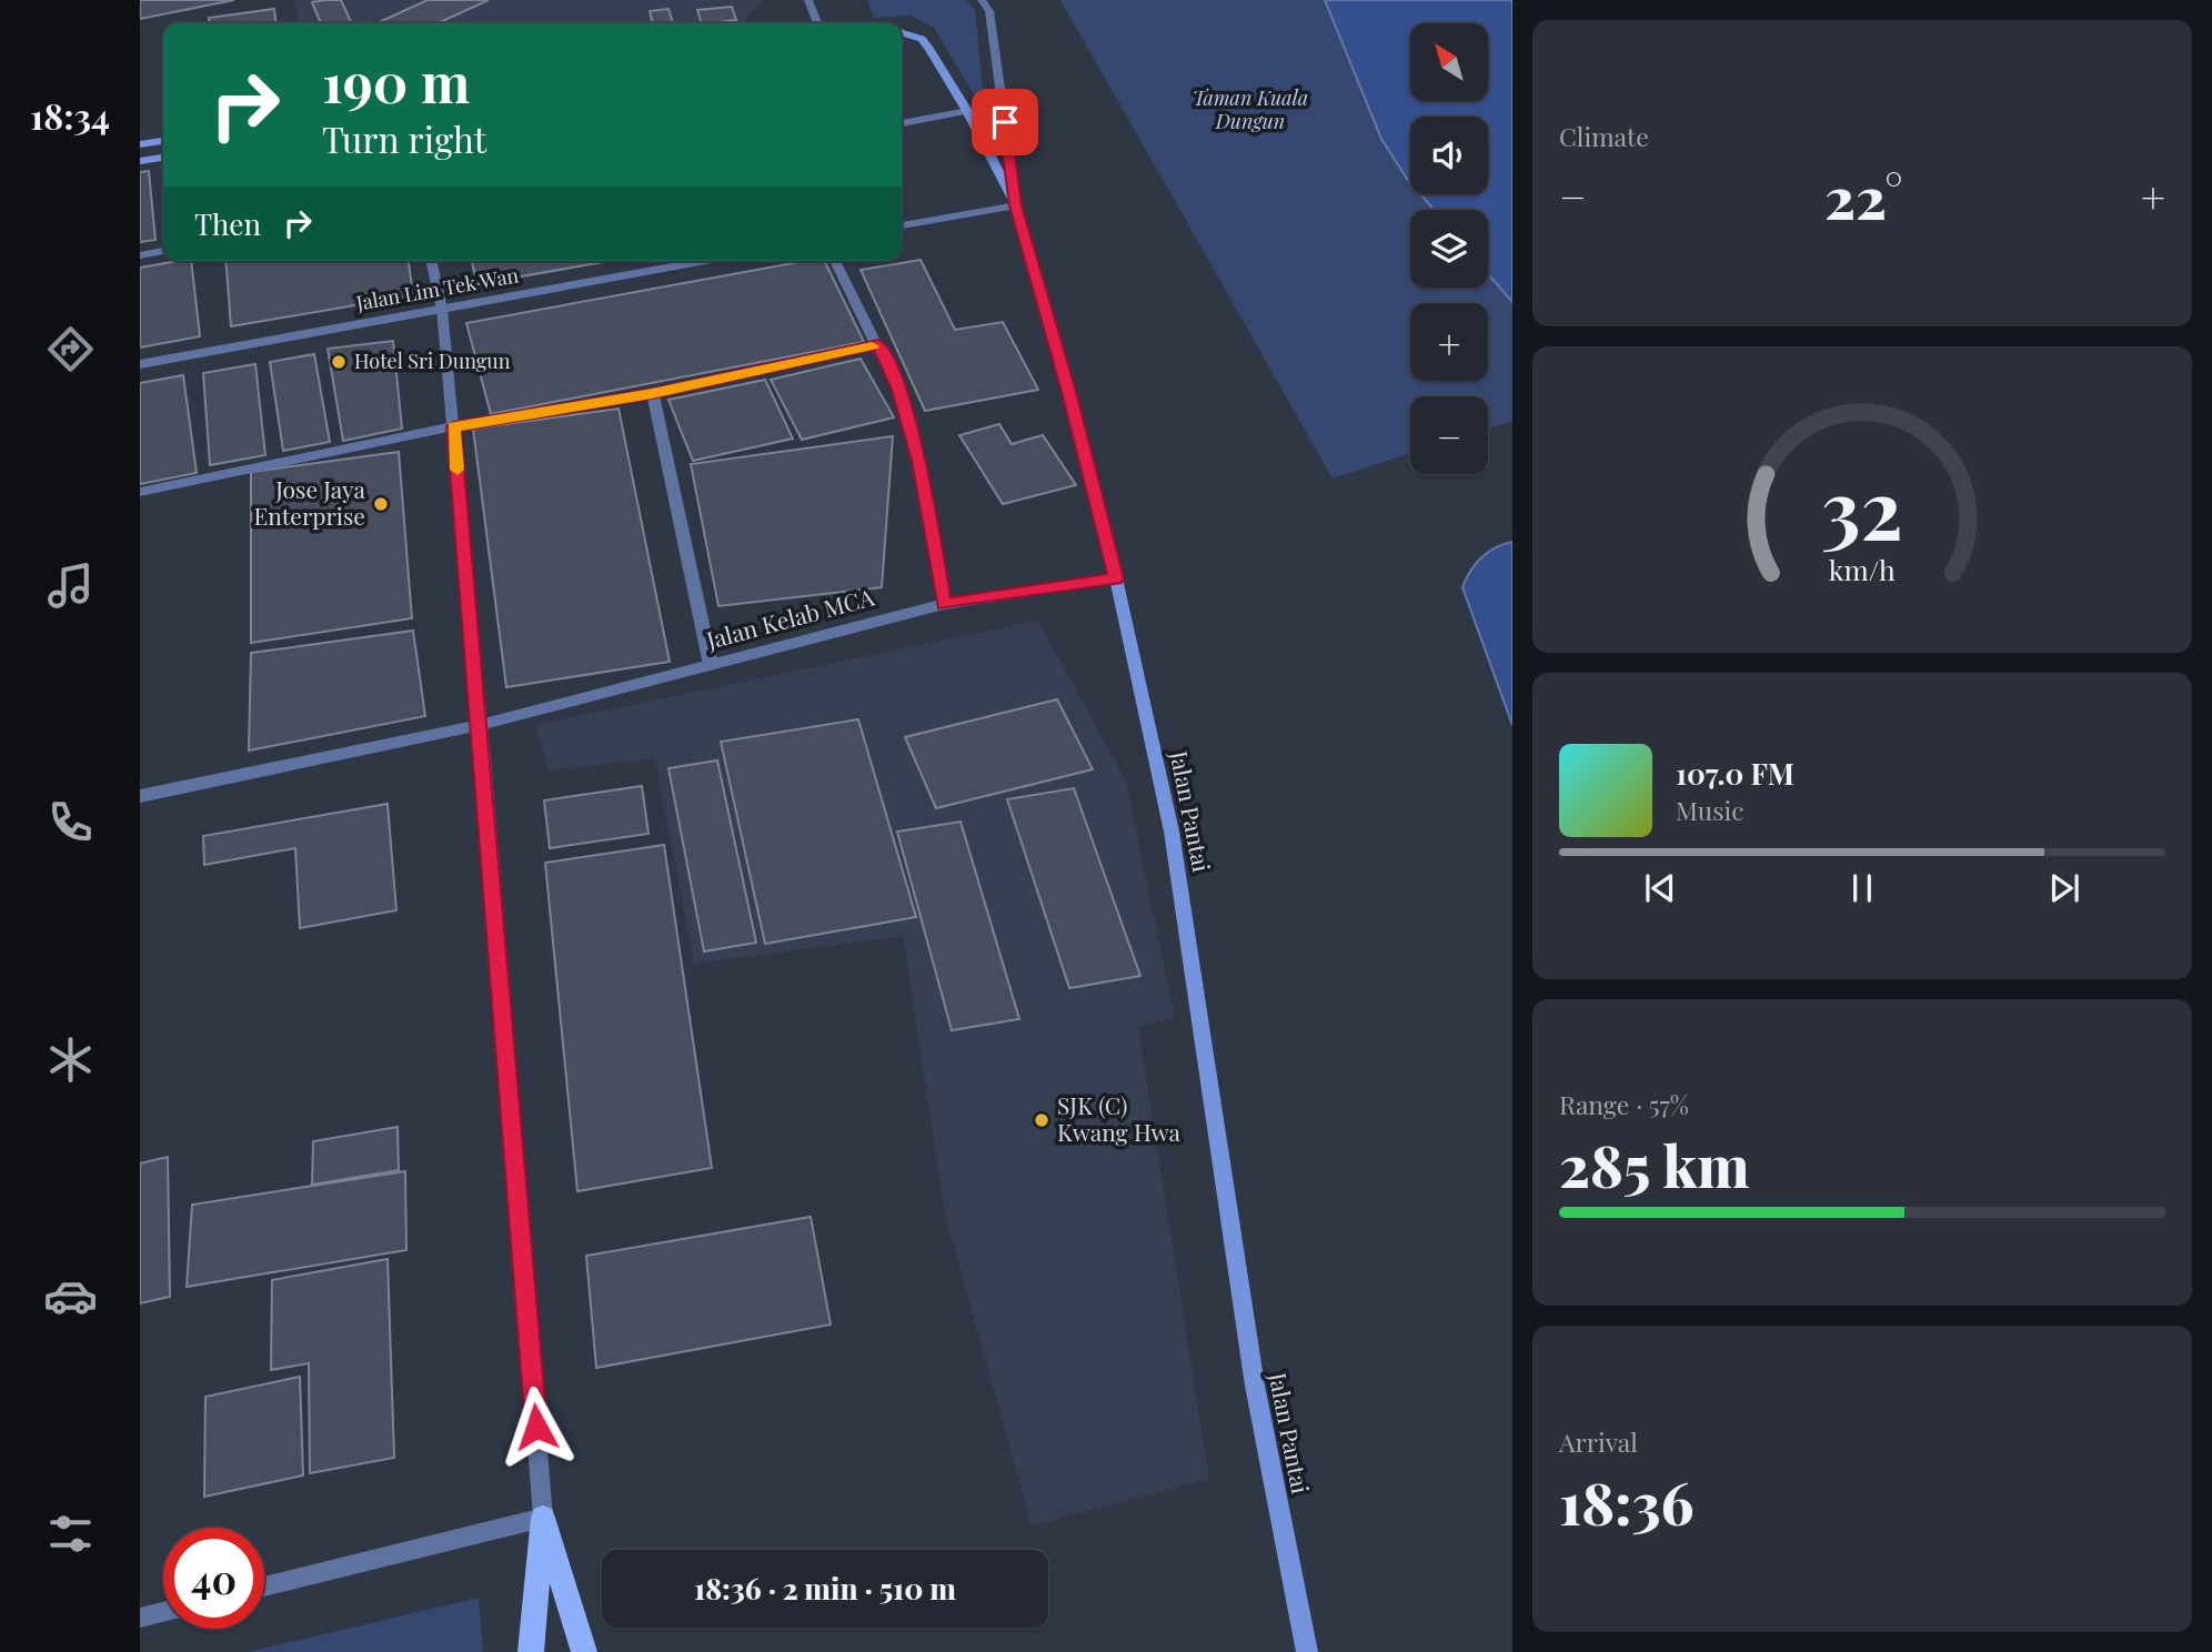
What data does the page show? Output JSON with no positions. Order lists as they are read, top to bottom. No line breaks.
{"streets":{"main road":["Jalan Pantai"],"street":["Jalan Lim Tek Wan","Jalan Kelab MCA"]},"crossings":[["Jalan Kelab MCA","Jalan Pantai"]],"parks":["Taman Kuala Dungun"],"places":["Hotel Sri Dungun","Jose Jaya Enterprise","SJK (C) Kwang Hwa"],"north":"top left","page":{"tabs":"18:34","tile":["Climate",["Range · 57%","285 km"],["Arrival","18:36"]],"map_buttons":["+","−"],"turn":["190 m","Turn right"],"heat":["−","22°","+"],"then":"Then","song":["107.0 FM","Music"],"limit":"40","trip":"18:36 · 2 min · 510 m","gauge":["32","km/h"]}}
